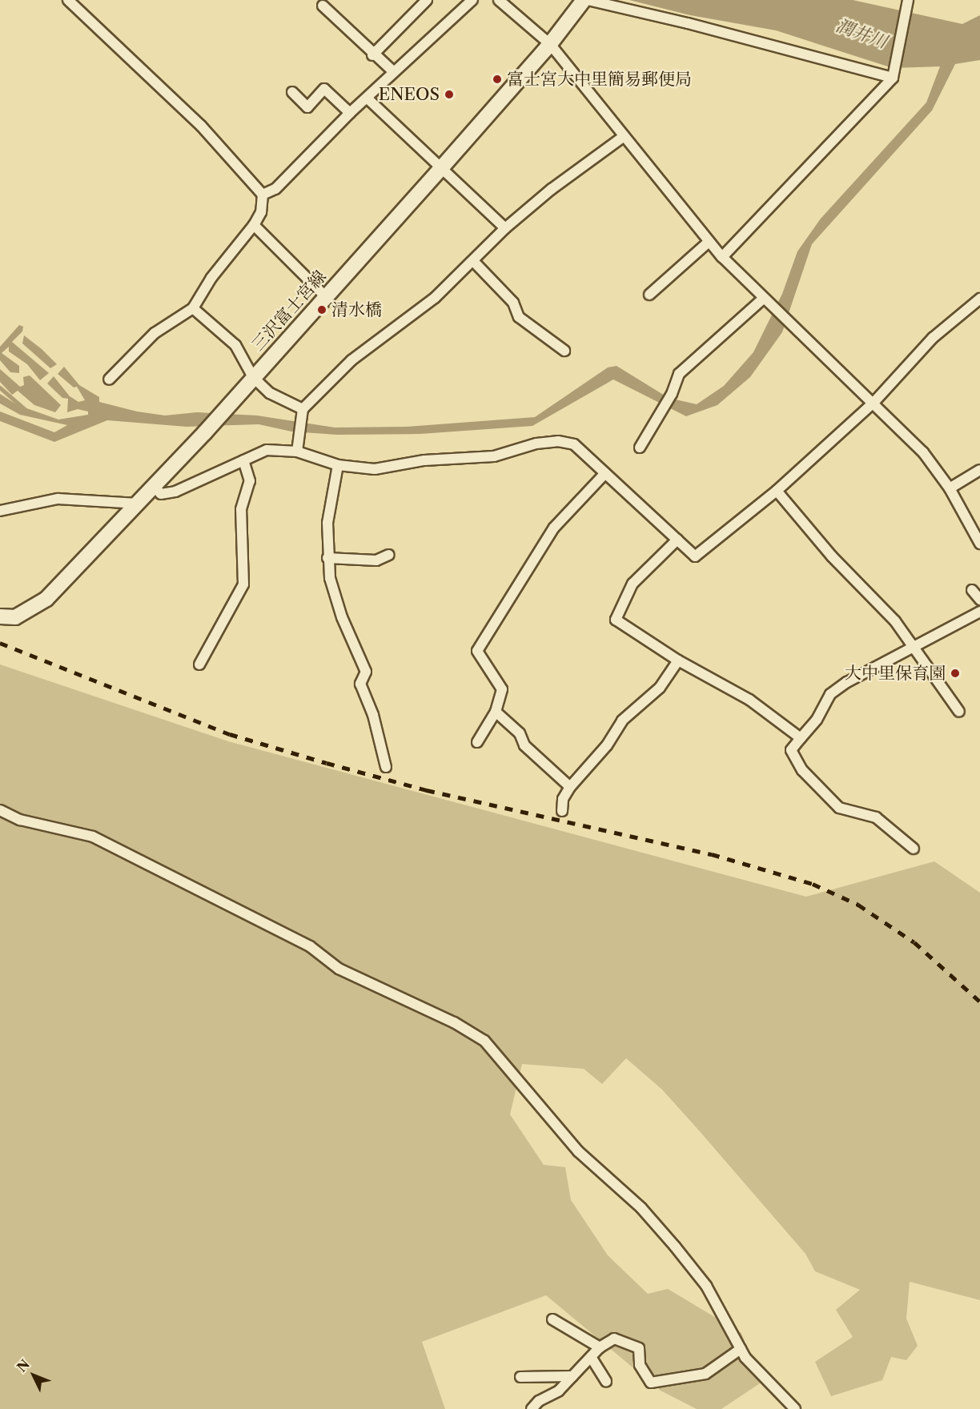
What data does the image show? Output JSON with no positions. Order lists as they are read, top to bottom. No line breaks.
{"streets":{"main road":["三沢富士宮線"]},"water":["潤井川"],"places":["富士宮大中里簡易郵便局","ENEOS","清水橋","大中里保育園"],"north":"top left"}
